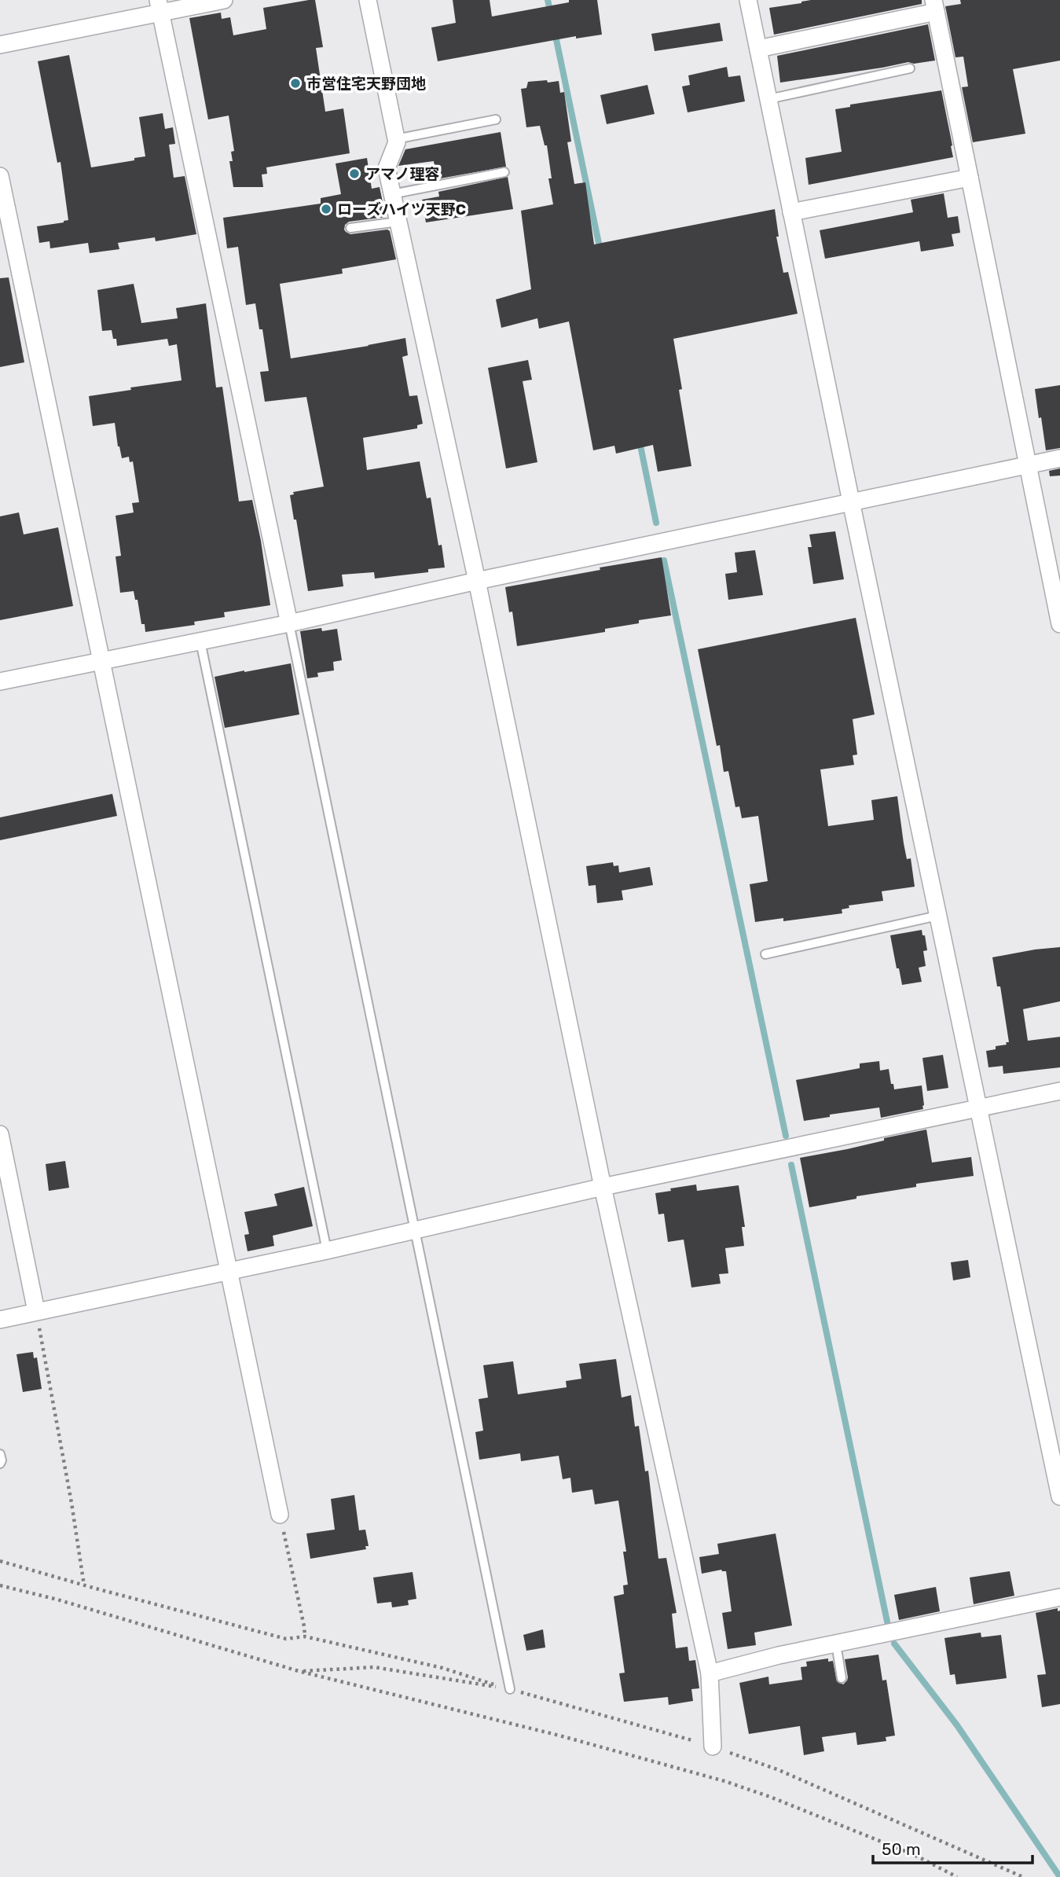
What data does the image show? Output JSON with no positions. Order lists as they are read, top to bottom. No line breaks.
{"places":["市営住宅天野団地","アマノ理容","ローズハイツ天野C"],"scale_bar":"50 m"}
